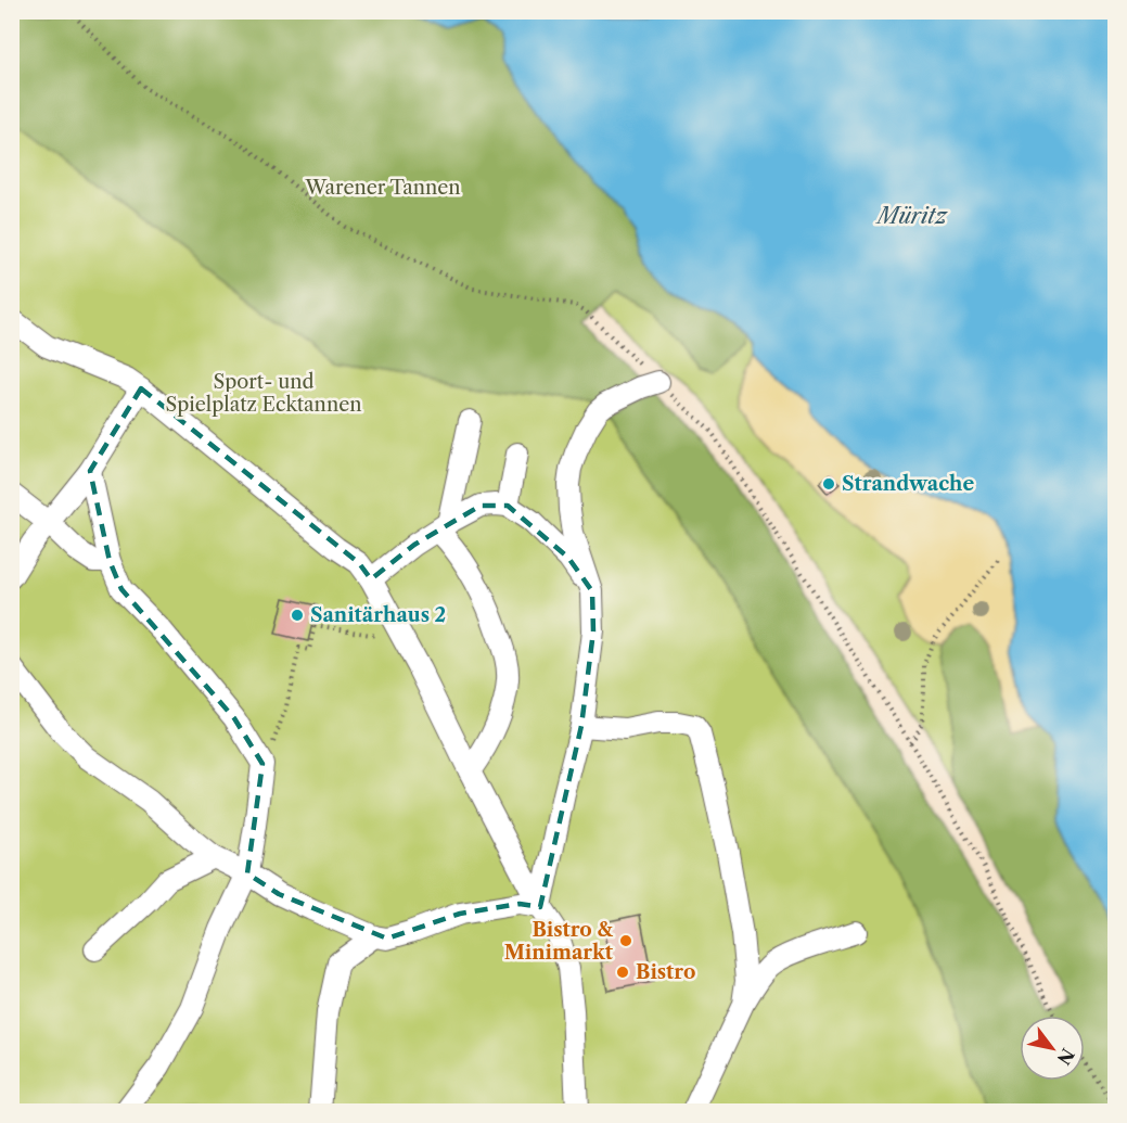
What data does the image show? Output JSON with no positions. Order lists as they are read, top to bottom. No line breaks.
{"water":["Müritz"],"parks":["Warener Tannen","Sport- und Spielplatz Ecktannen"],"places":["Strandwache","Sanitärhaus 2","Bistro & Minimarkt","Bistro"],"north":"bottom right"}
